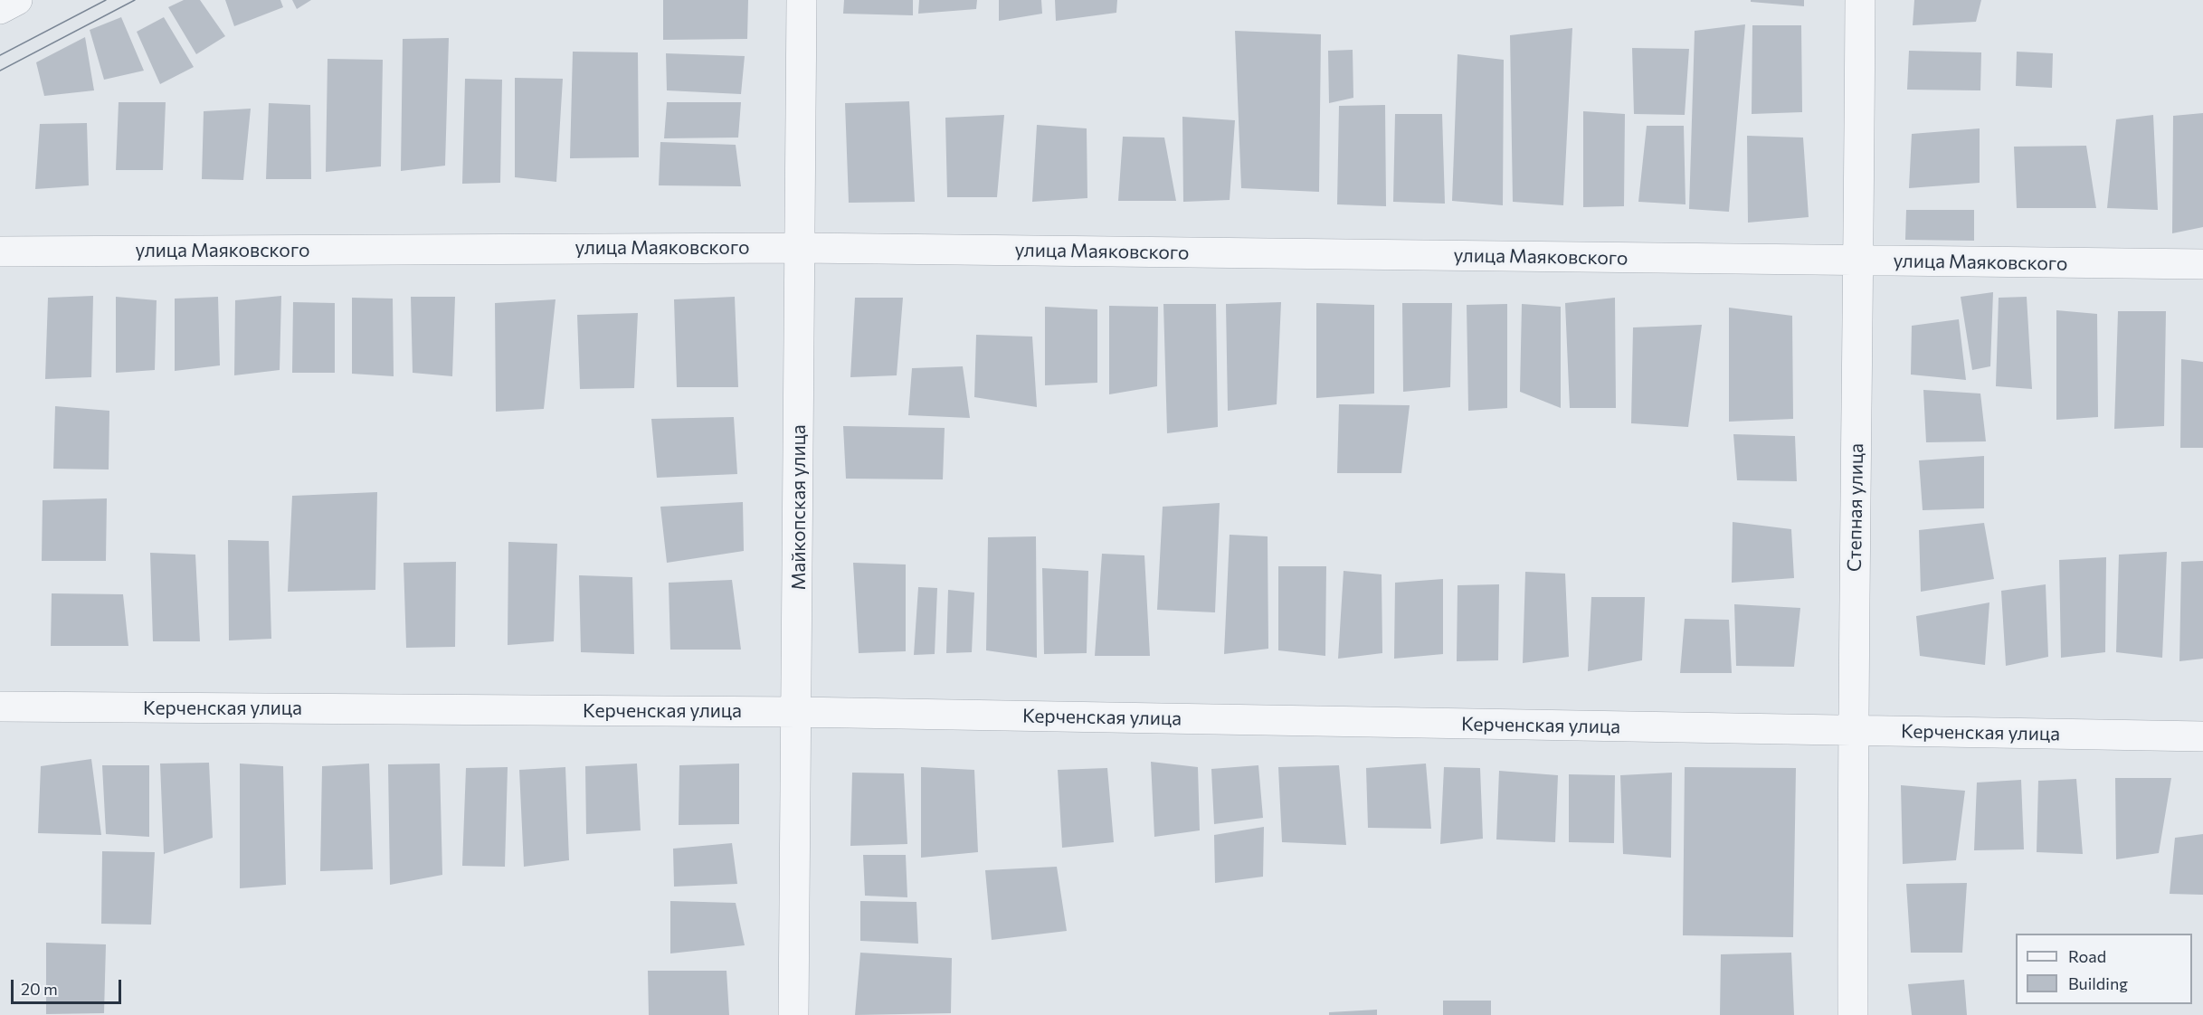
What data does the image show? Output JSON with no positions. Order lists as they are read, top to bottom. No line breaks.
{"streets":{"street":["улица Маяковского","Майкопская улица","Степная улица","Керченская улица"]},"crossings":[["улица Маяковского","Майкопская улица"],["улица Маяковского","Степная улица"],["Майкопская улица","Керченская улица"],["Степная улица","Керченская улица"]],"legend":["Road","Building"],"scale_bar":"20 m"}
